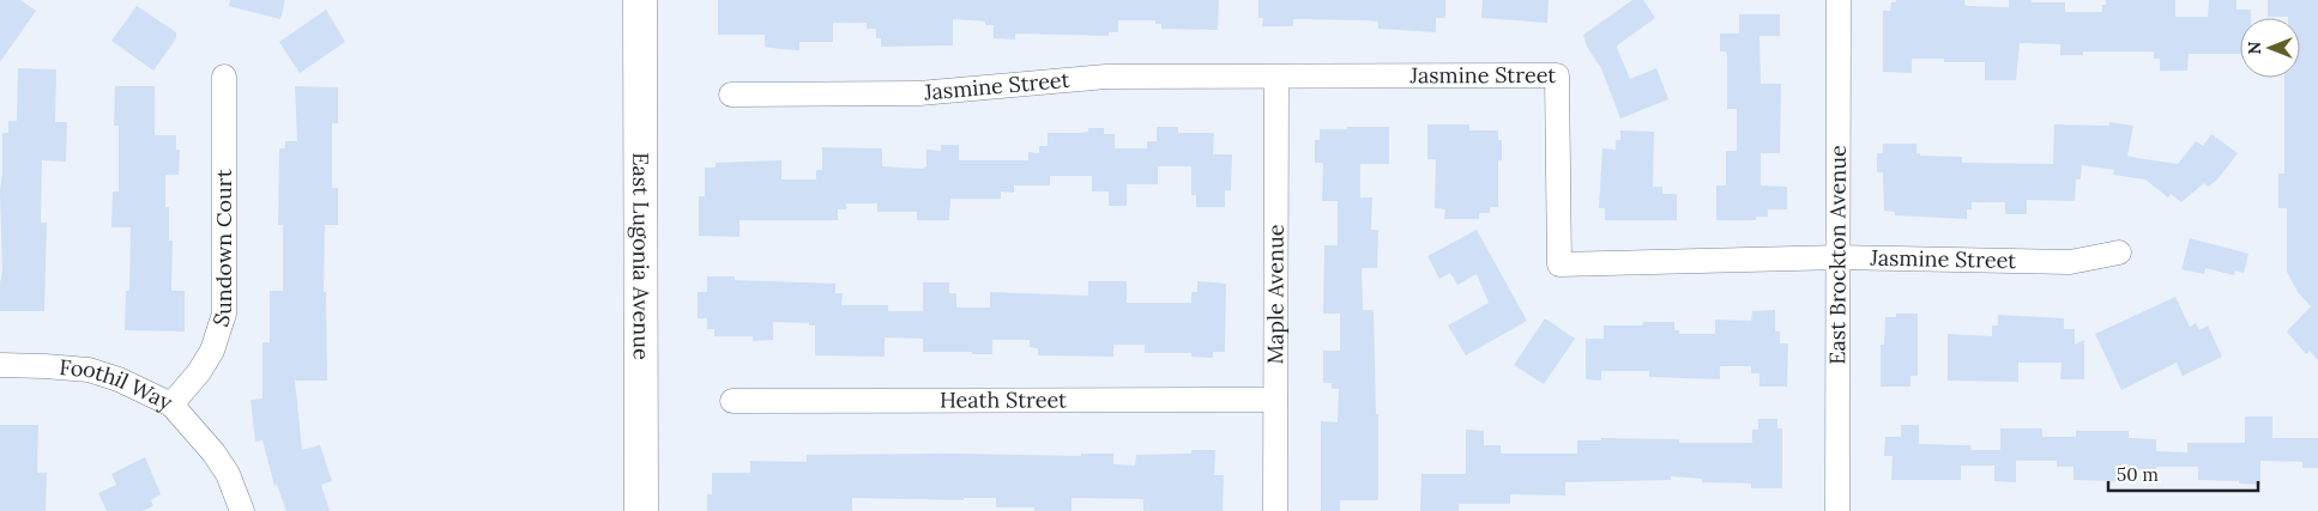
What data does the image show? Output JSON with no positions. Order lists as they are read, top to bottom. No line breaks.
{"streets":{"main road":["East Lugonia Avenue"],"street":["Jasmine Street","Sundown Court","East Brockton Avenue","Maple Avenue","Foothil Way","Heath Street"]},"crossings":[["Jasmine Street","East Brockton Avenue"],["Jasmine Street","Maple Avenue"],["Sundown Court","Foothil Way"],["Maple Avenue","Heath Street"]],"scale_bar":"50 m","north":"left"}
